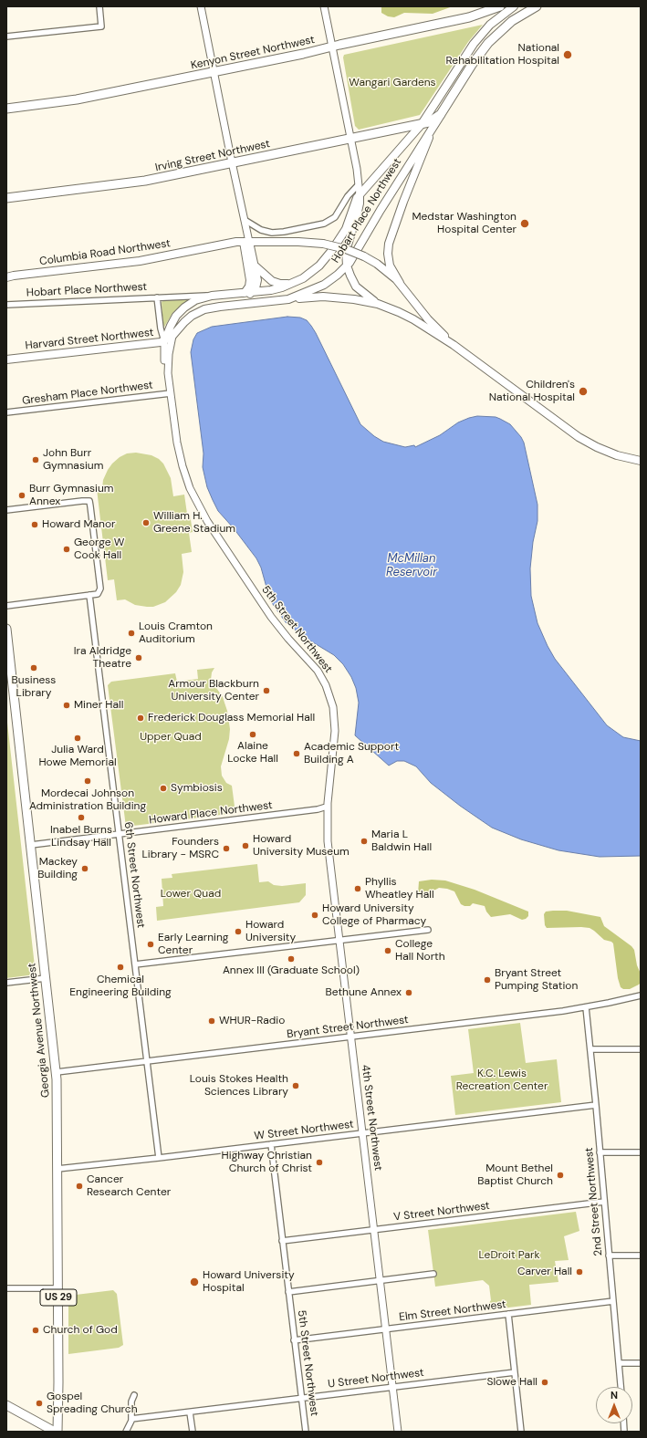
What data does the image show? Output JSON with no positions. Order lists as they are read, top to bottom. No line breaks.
{"streets":{"main road":["Kenyon Street Northwest","Irving Street Northwest","Hobart Place Northwest","Columbia Road Northwest","Harvard Street Northwest","Georgia Avenue Northwest","US 29"],"street":["Gresham Place Northwest","5th Street Northwest","Howard Place Northwest","6th Street Northwest","Bryant Street Northwest","4th Street Northwest","W Street Northwest","2nd Street Northwest","V Street Northwest","Elm Street Northwest","U Street Northwest"]},"crossings":[["Irving Street Northwest","Hobart Place Northwest"],["Hobart Place Northwest","Harvard Street Northwest"],["Hobart Place Northwest","5th Street Northwest"],["Harvard Street Northwest","5th Street Northwest"],["Gresham Place Northwest","5th Street Northwest"],["5th Street Northwest","Howard Place Northwest"],["5th Street Northwest","4th Street Northwest"],["5th Street Northwest","W Street Northwest"],["5th Street Northwest","V Street Northwest"],["5th Street Northwest","Elm Street Northwest"],["5th Street Northwest","U Street Northwest"],["Howard Place Northwest","6th Street Northwest"],["Howard Place Northwest","Georgia Avenue Northwest"],["Howard Place Northwest","4th Street Northwest"],["6th Street Northwest","Bryant Street Northwest"],["6th Street Northwest","W Street Northwest"],["Bryant Street Northwest","Georgia Avenue Northwest"],["Bryant Street Northwest","4th Street Northwest"],["Bryant Street Northwest","2nd Street Northwest"],["Georgia Avenue Northwest","W Street Northwest"],["4th Street Northwest","W Street Northwest"],["4th Street Northwest","V Street Northwest"],["4th Street Northwest","Elm Street Northwest"],["4th Street Northwest","U Street Northwest"],["W Street Northwest","2nd Street Northwest"],["2nd Street Northwest","V Street Northwest"],["2nd Street Northwest","Elm Street Northwest"]],"water":["McMillan Reservoir"],"parks":["Wangari Gardens","Upper Quad","Lower Quad","K.C. Lewis Recreation Center","LeDroit Park"],"places":["National Rehabilitation Hospital","Medstar Washington Hospital Center","Children's National Hospital","John Burr Gymnasium","Burr Gymnasium Annex","William H. Greene Stadium","Howard Manor","George W Cook Hall","Louis Cramton Auditorium","Ira Aldridge Theatre","Business Library","Armour Blackburn University Center","Miner Hall","Frederick Douglass Memorial Hall","Alaine Locke Hall","Julia Ward Howe Memorial","Academic Support Building A","Mordecai Johnson Administration Building","Symbiosis","Inabel Burns Lindsay Hall","Maria L Baldwin Hall","Howard University Museum","Founders Library - MSRC","Mackey Building","Phyllis Wheatley Hall","Howard University College of Pharmacy","Howard University","Early Learning Center","College Hall North","Annex III (Graduate School)","Chemical Engineering Building","Bryant Street Pumping Station","Bethune Annex","WHUR-Radio","Louis Stokes Health Sciences Library","Highway Christian Church of Christ","Mount Bethel Baptist Church","Cancer Research Center","Carver Hall","Howard University Hospital","Church of God","Slowe Hall","Gospel Spreading Church"],"north":"top"}
